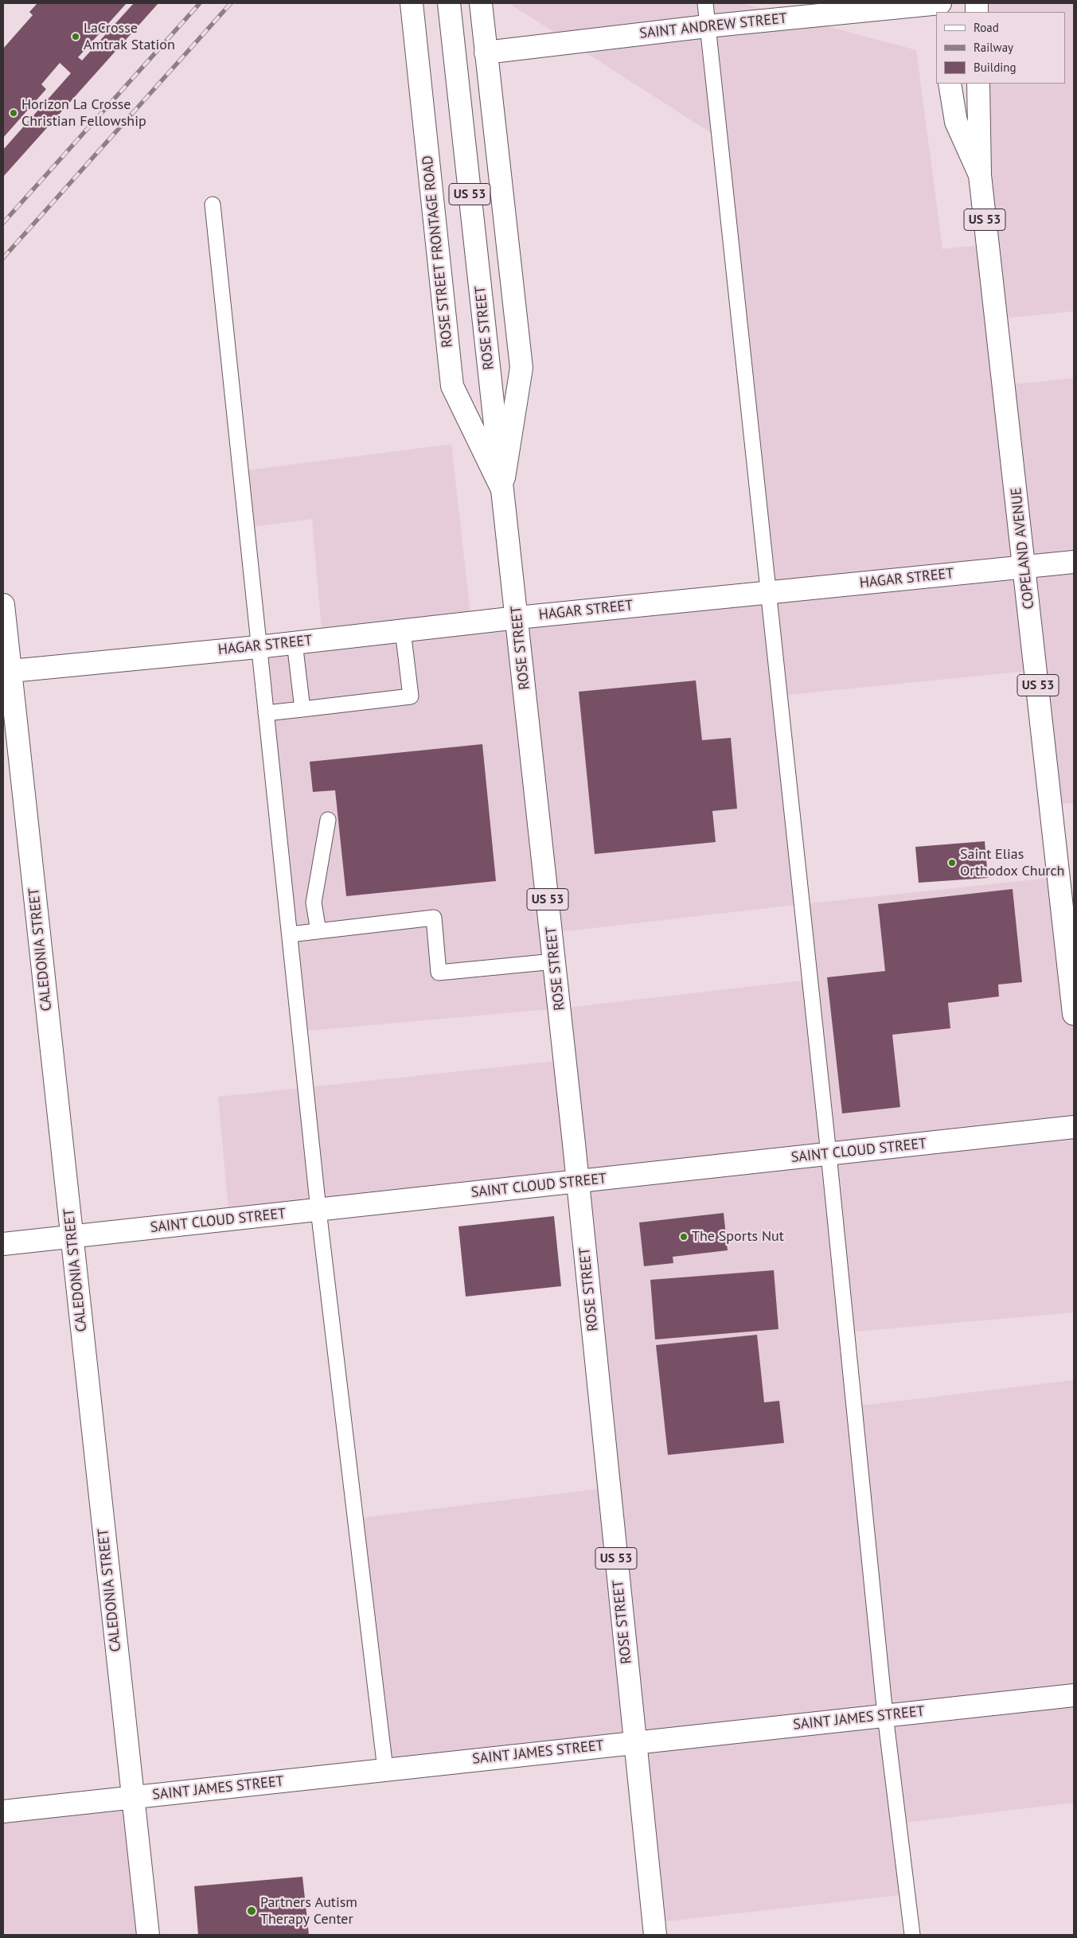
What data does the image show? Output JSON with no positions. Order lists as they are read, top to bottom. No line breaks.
{"streets":{"main road":["SAINT ANDREW STREET","US 53","ROSE STREET FRONTAGE ROAD","ROSE STREET","COPELAND AVENUE","HAGAR STREET","CALEDONIA STREET","SAINT CLOUD STREET","SAINT JAMES STREET"]},"crossings":[["ROSE STREET FRONTAGE ROAD","ROSE STREET"],["ROSE STREET","HAGAR STREET"],["ROSE STREET","SAINT CLOUD STREET"],["ROSE STREET","SAINT JAMES STREET"],["COPELAND AVENUE","HAGAR STREET"],["HAGAR STREET","CALEDONIA STREET"],["CALEDONIA STREET","SAINT CLOUD STREET"],["CALEDONIA STREET","SAINT JAMES STREET"]],"places":["LaCrosse Amtrak Station","Horizon La Crosse Christian Fellowship","Saint Elias Orthodox Church","The Sports Nut","Partners Autism Therapy Center"],"legend":["Road","Railway","Building"]}
